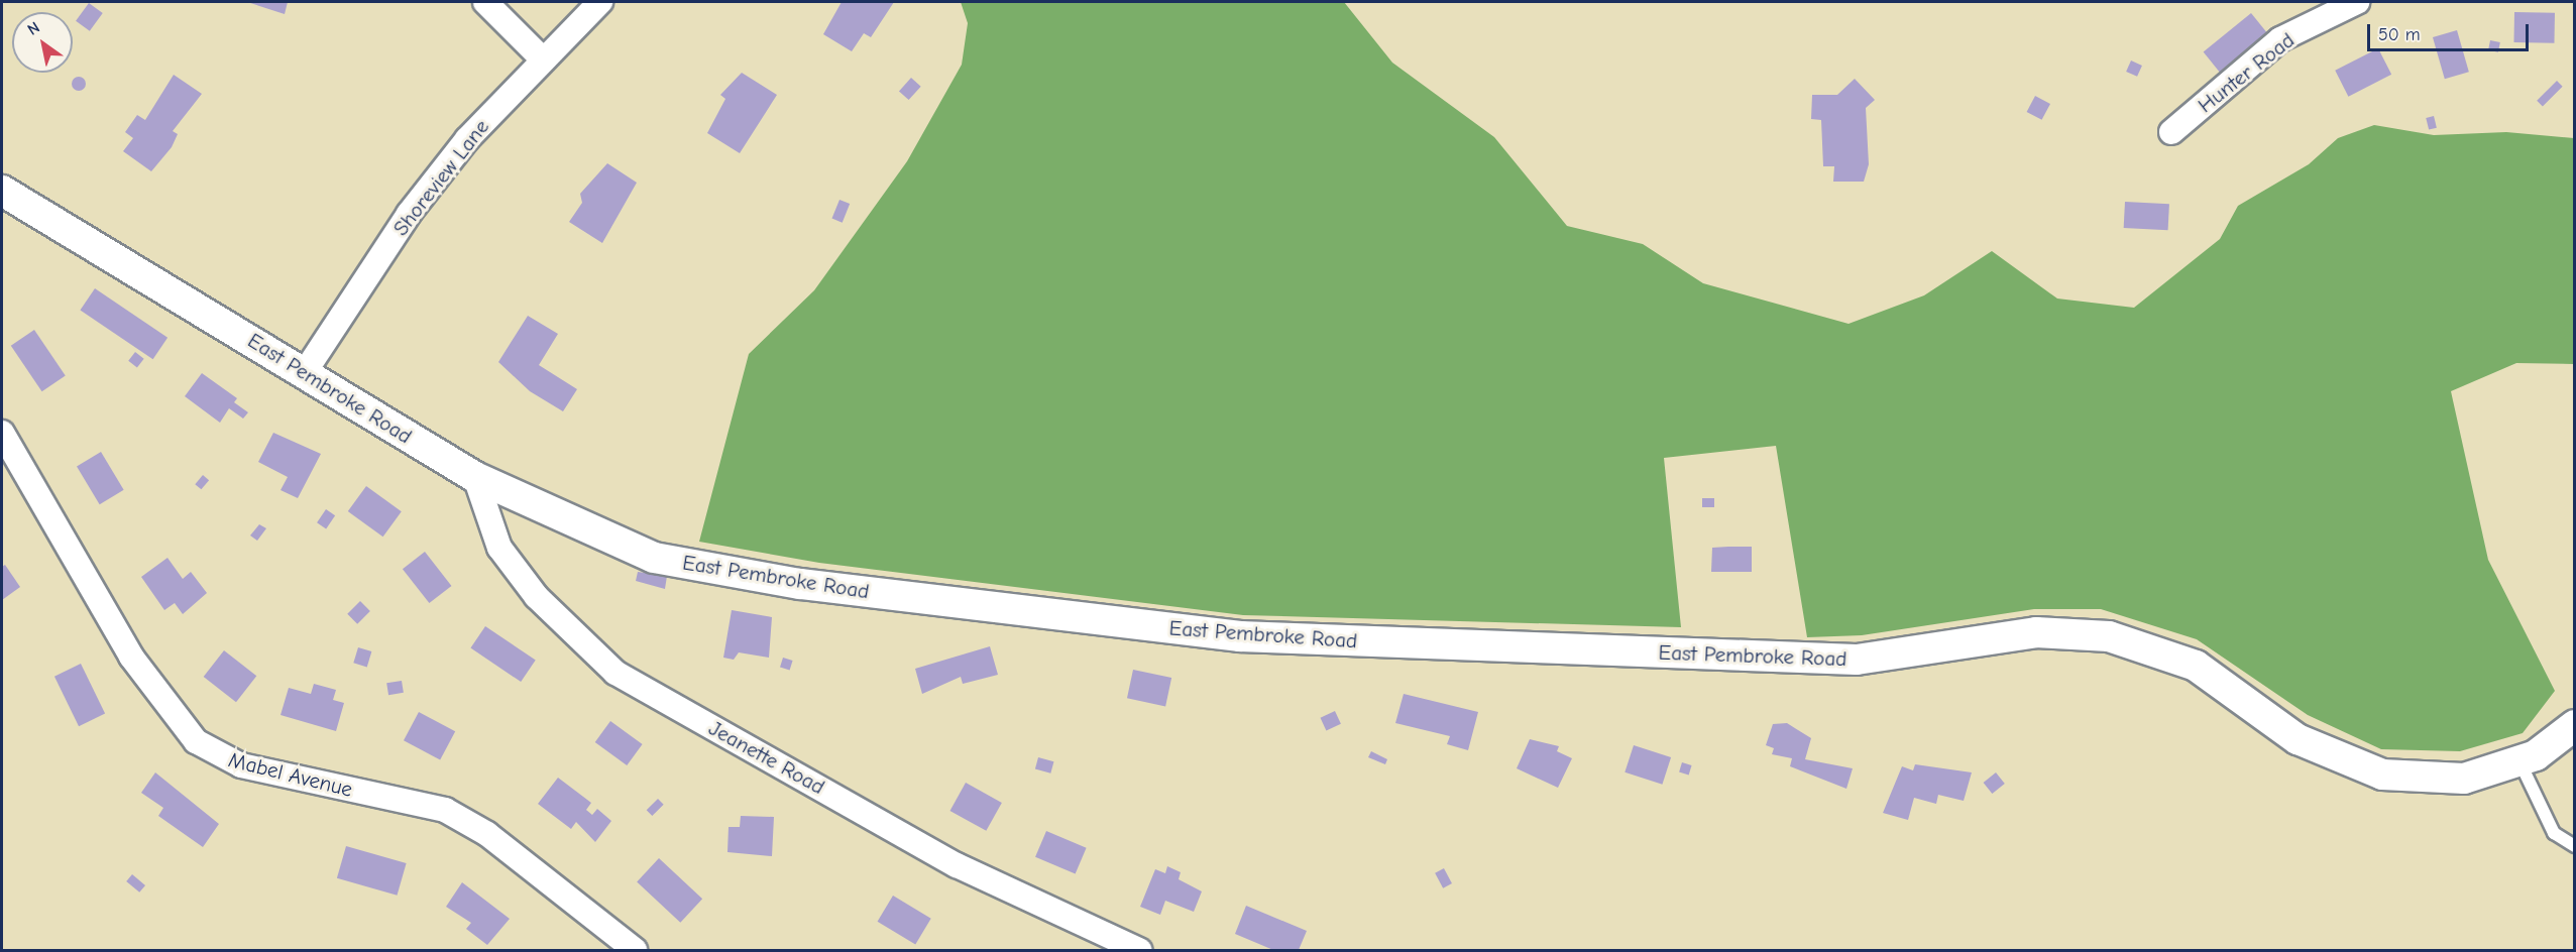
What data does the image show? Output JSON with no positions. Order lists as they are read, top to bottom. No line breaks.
{"streets":{"street":["Hunter Road","Shoreview Lane","East Pembroke Road","Jeanette Road","Mabel Avenue"]},"crossings":[["Shoreview Lane","East Pembroke Road"],["East Pembroke Road","Jeanette Road"]],"scale_bar":"50 m","north":"top left"}
